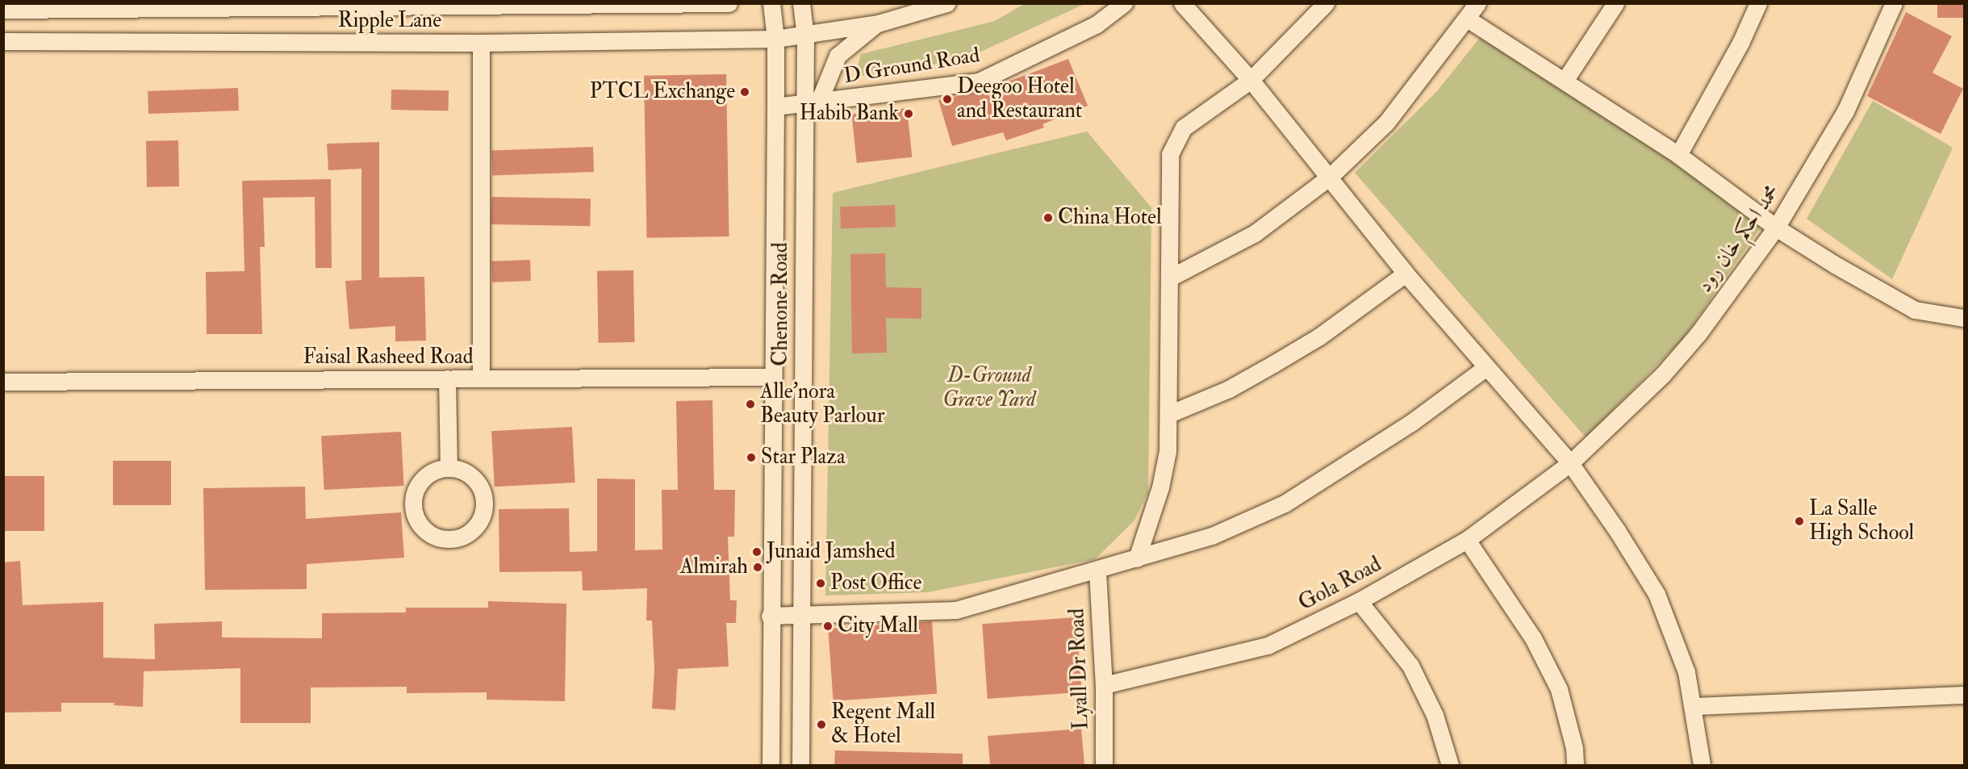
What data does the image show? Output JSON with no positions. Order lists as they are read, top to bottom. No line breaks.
{"streets":{"street":["Ripple Lane","D Ground Road","محمد احكم خان رود","Chenone Road","Faisal Rasheed Road","Gola Road","Lyall Dr Road"]},"crossings":[["Ripple Lane","Chenone Road"],["D Ground Road","Chenone Road"],["محمد احكم خان رود","Gola Road"],["Chenone Road","Faisal Rasheed Road"],["Gola Road","Lyall Dr Road"]],"parks":["D-Ground Grave Yard"],"places":["PTCL Exchange","Deegoo Hotel and Restaurant","Habib Bank","China Hotel","Alle'nora Beauty Parlour","Star Plaza","La Salle High School","Junaid Jamshed","Almirah","Post Office","City Mall","Regent Mall & Hotel"]}
